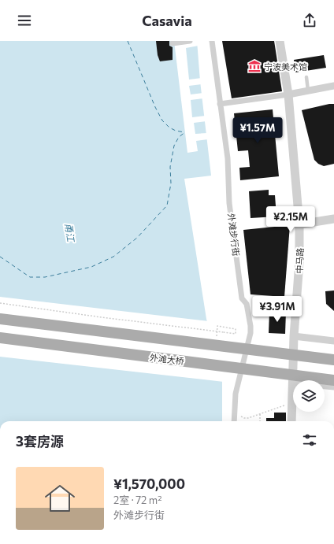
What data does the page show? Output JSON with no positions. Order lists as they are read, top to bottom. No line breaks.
{"streets":{"main road":["外滩大桥"],"street":["外滩步行街","中马路"]},"water":["甬江"],"places":{"museum":["宁波美术馆"]},"page":{"header":"Casavia","price":["¥1.57M","¥2.15M","¥3.91M"],"heading":"3套房源","list":[{"name":"¥1,570,000","note":"2室 · 72 m² · 外滩步行街"}]}}
